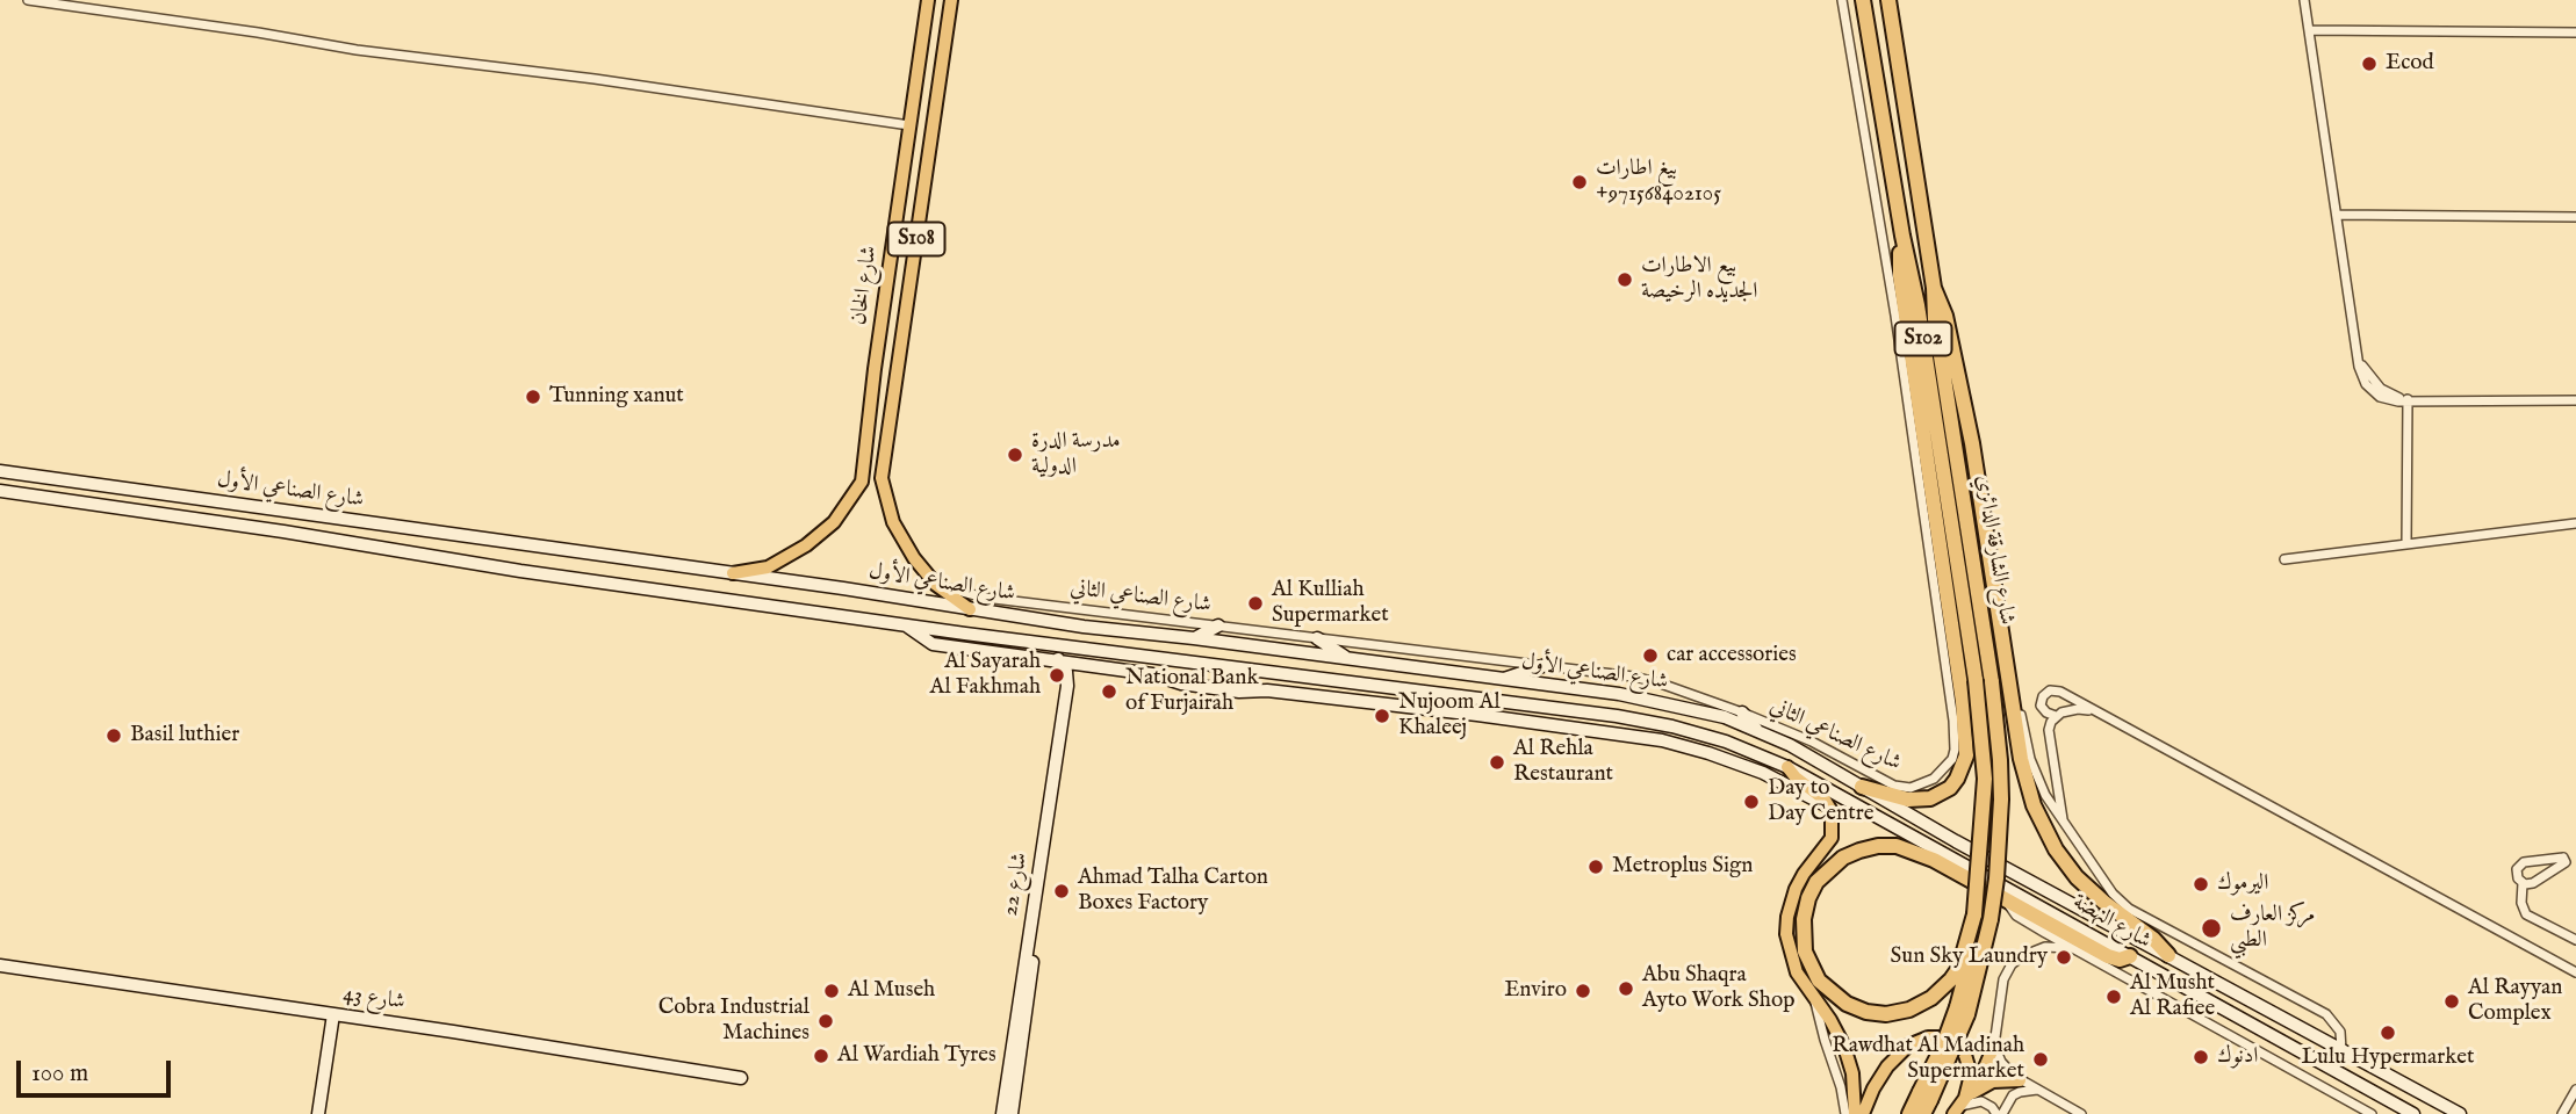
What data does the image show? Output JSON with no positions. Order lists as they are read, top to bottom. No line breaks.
{"streets":{"highway":["S102","شارع الشارقة الدائري"],"main road":["S108","شارع الخان","شارع الصناعي الأول","شارع 22","شارع النهضة","شارع 43"],"street":["شارع الصناعي الثاني"]},"crossings":[["شارع الخان","شارع الصناعي الأول"],["شارع الخان","شارع الصناعي الثاني"],["S102","شارع الشارقة الدائري"],["شارع الصناعي الأول","شارع النهضة"]],"places":["Ecod","بيغ اطارات +971568402105","بيع الاطارات الجديده الرخيصة","Tunning xanut","مدرسة الدرة الدولية","Al Kulliah Supermarket","car accessories","Al Sayarah Al Fakhmah","National Bank of Furjairah","Nujoom Al Khaleej","Basil luthier","Al Rehla Restaurant","Day to Day Centre","Metroplus Sign","اليرموك","Ahmad Talha Carton Boxes Factory","مركز العارف الطبي","Sun Sky Laundry","Abu Shaqra Ayto Work Shop","Al Museh","Enviro","Al Musht Al Rafiee","Al Rayyan Complex","Cobra Industrial Machines","Lulu Hypermarket","Al Wardiah Tyres","ادنوك","Rawdhat Al Madinah Supermarket"],"scale_bar":"100 m"}
